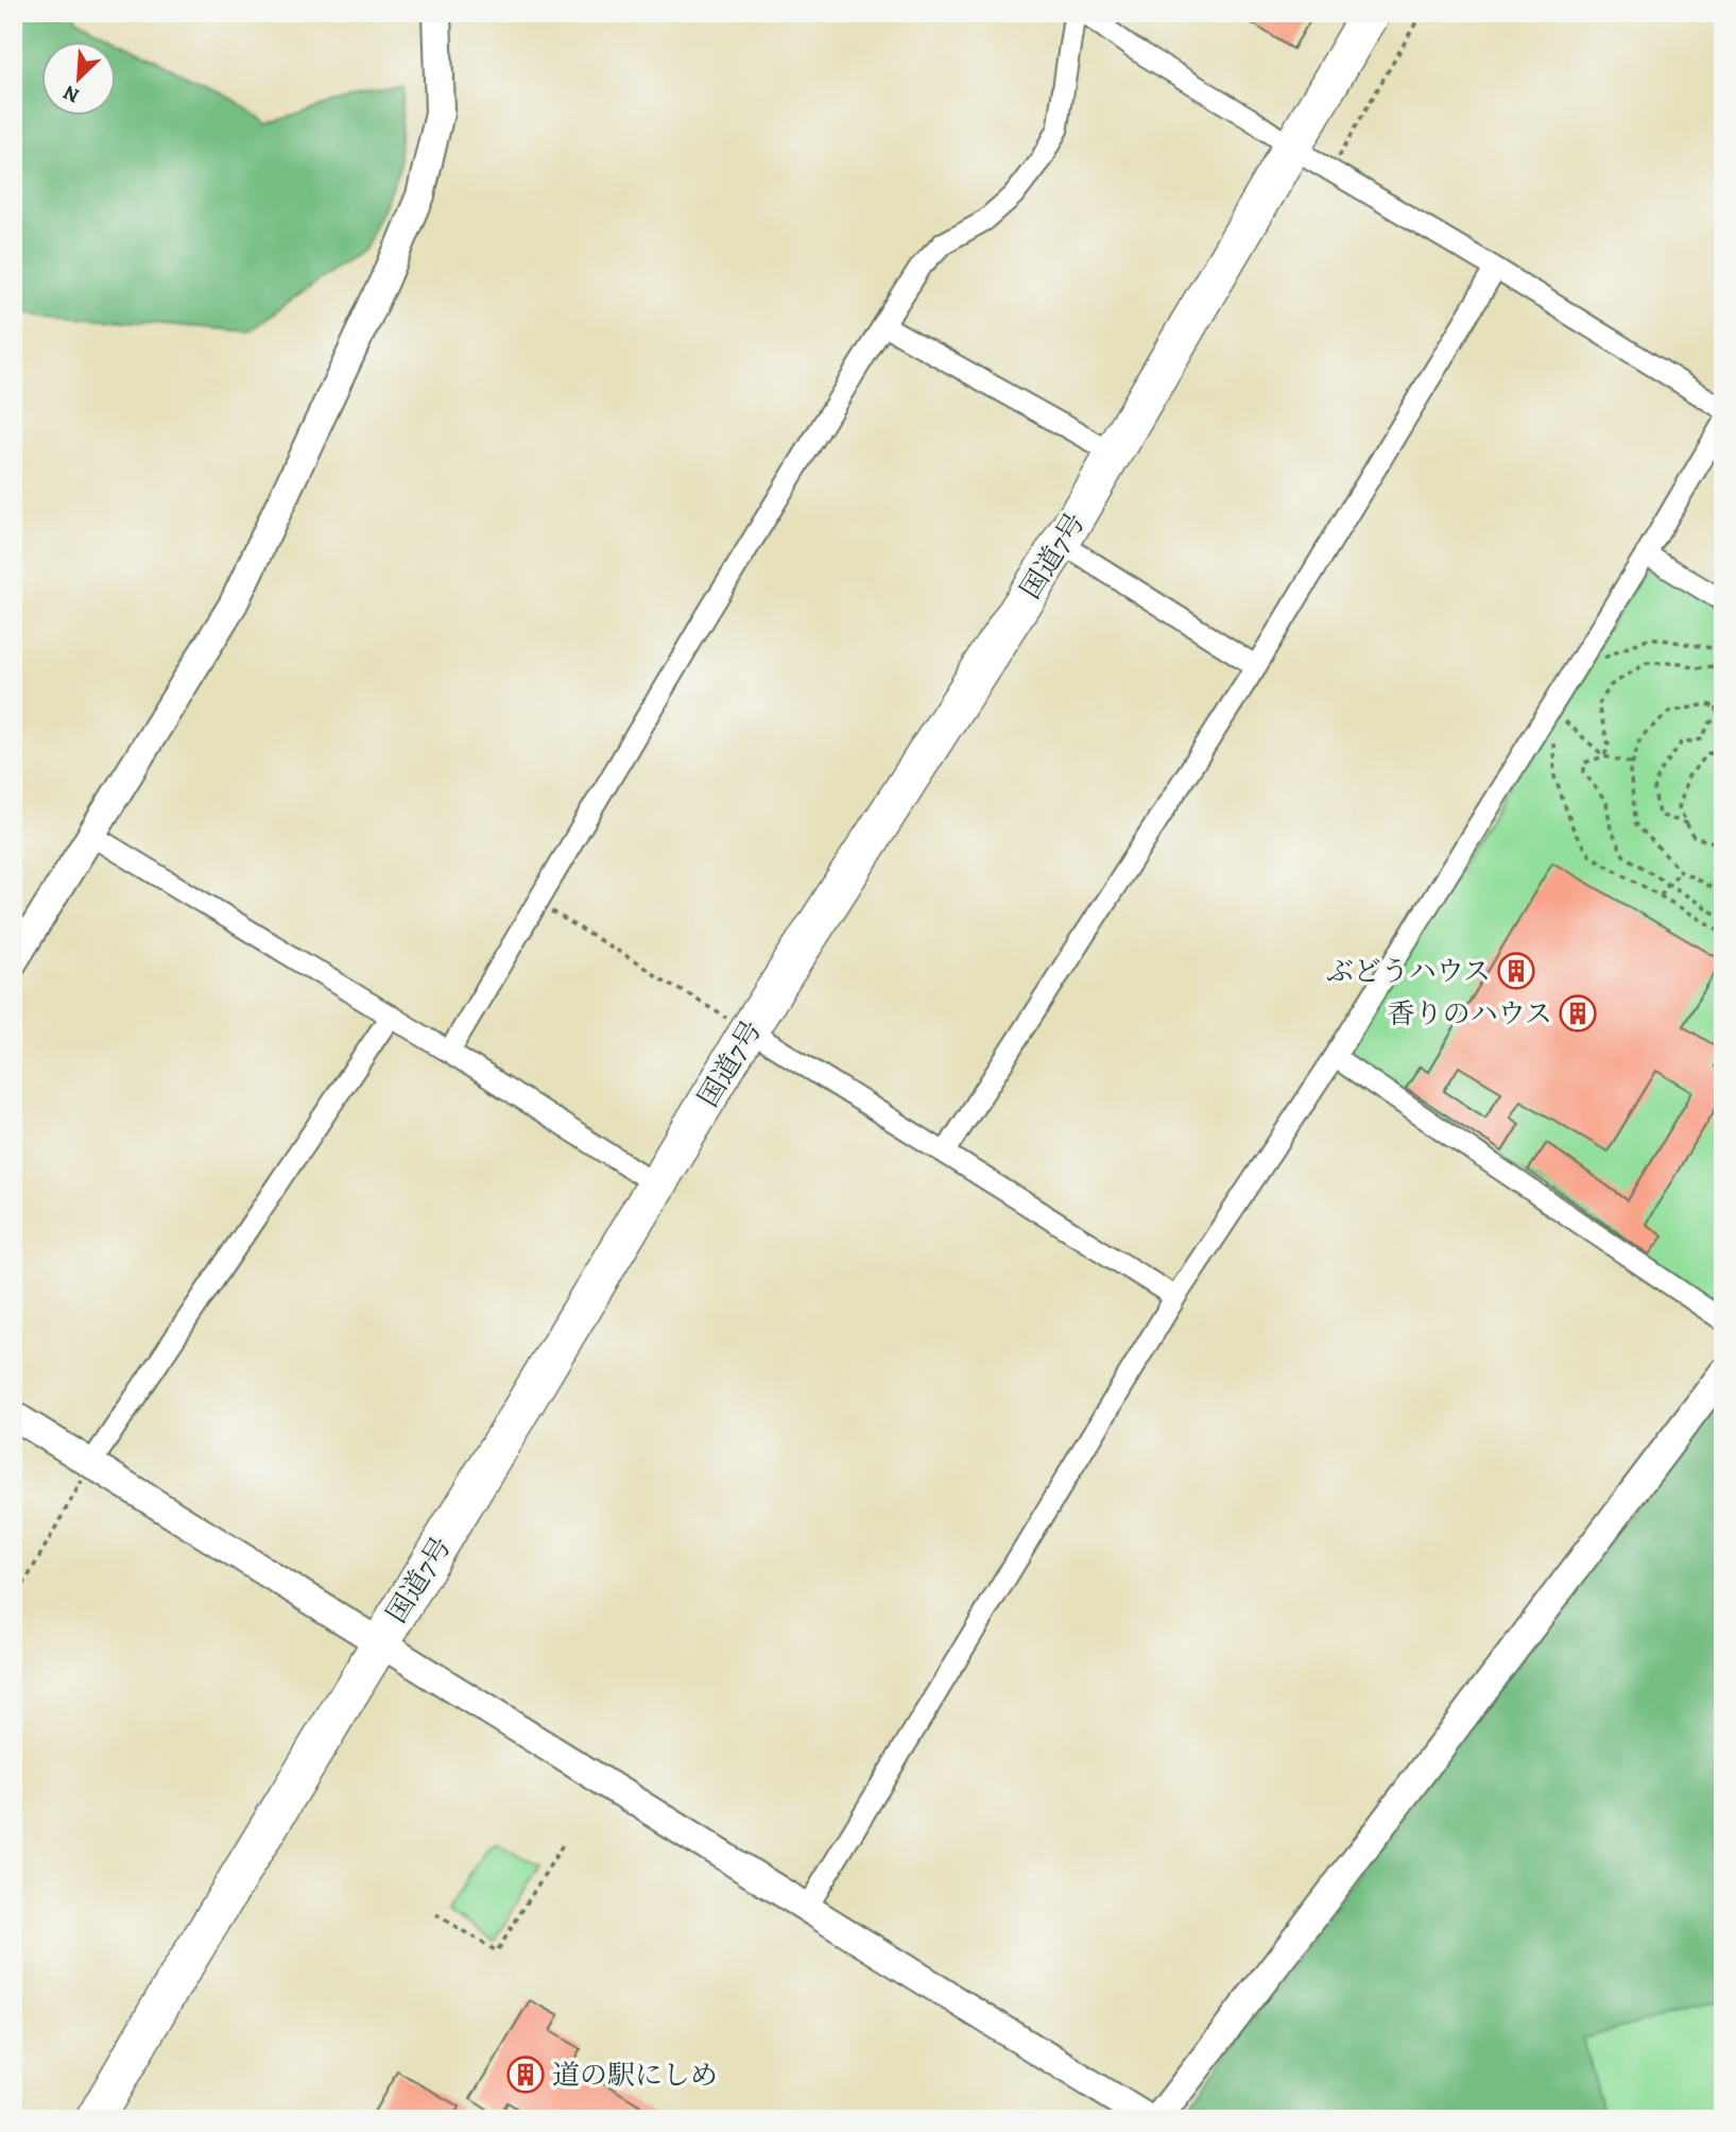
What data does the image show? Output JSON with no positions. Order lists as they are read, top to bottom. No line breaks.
{"streets":{"highway":["国道7号"]},"places":{"building":["ぶどうハウス","香りのハウス","道の駅にしめ"]},"north":"bottom left"}
